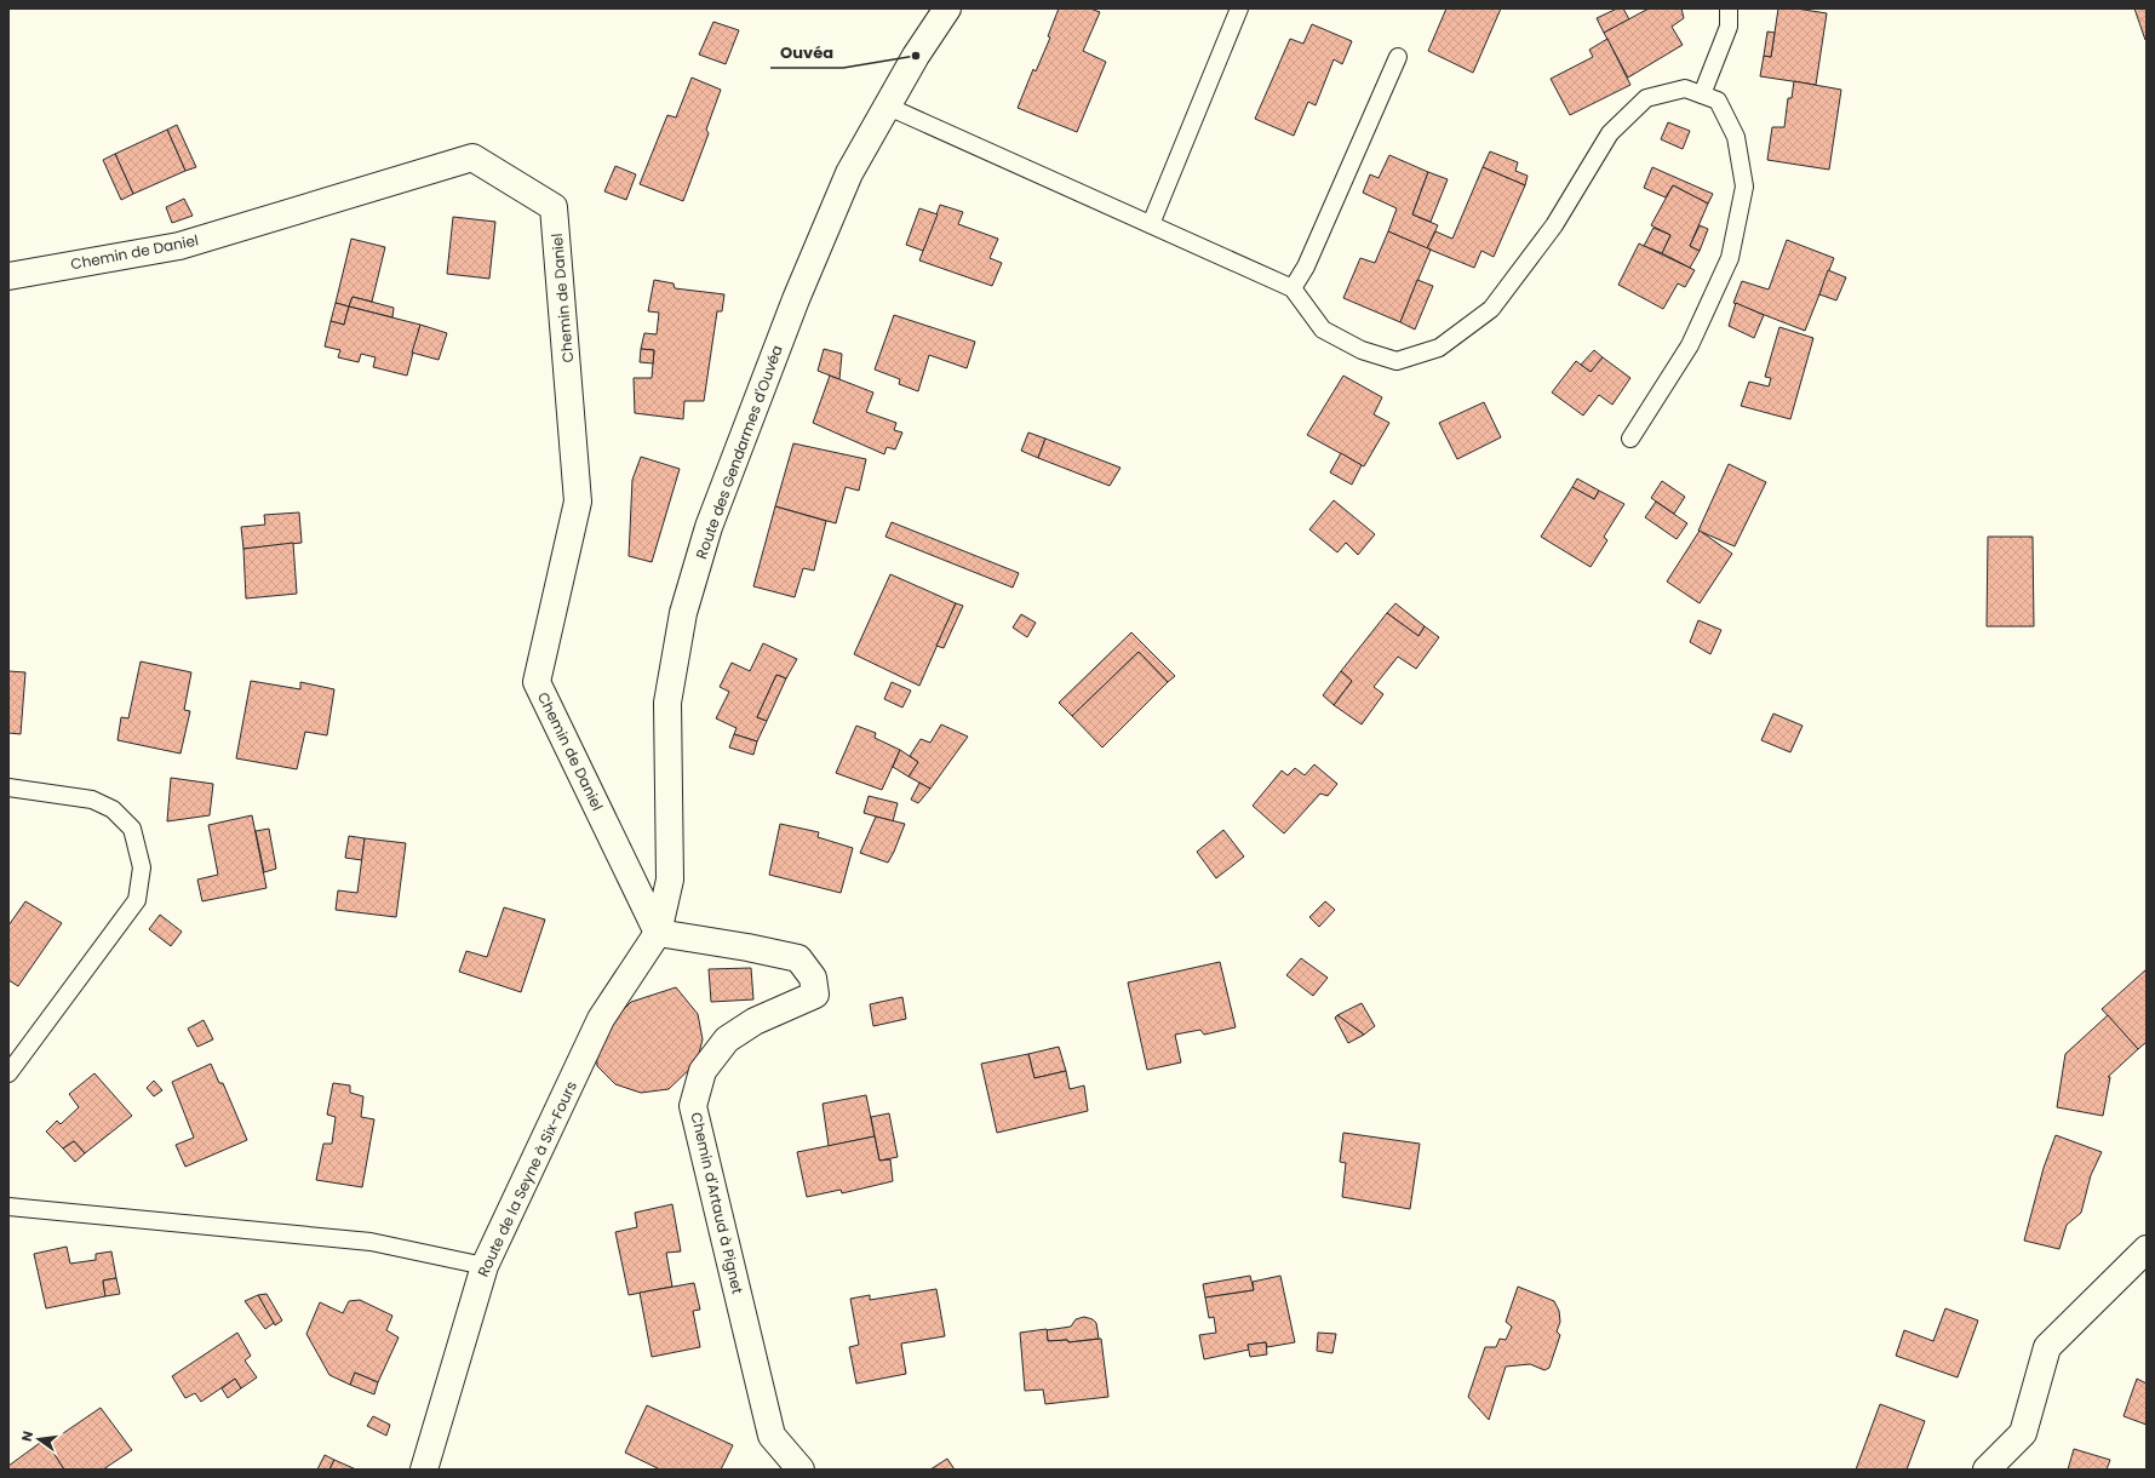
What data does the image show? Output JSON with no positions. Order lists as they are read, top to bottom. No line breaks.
{"streets":{"street":["Chemin de Daniel","Route des Gendarmes d'Ouvéa","Route de la Seyne à Six-Fours","Chemin d'Artaud à Pignet"]},"crossings":[["Chemin de Daniel","Route des Gendarmes d'Ouvéa"],["Chemin de Daniel","Route de la Seyne à Six-Fours"],["Chemin de Daniel","Chemin d'Artaud à Pignet"],["Route des Gendarmes d'Ouvéa","Route de la Seyne à Six-Fours"],["Route des Gendarmes d'Ouvéa","Chemin d'Artaud à Pignet"],["Route de la Seyne à Six-Fours","Chemin d'Artaud à Pignet"]],"places":["Ouvéa"],"north":"left"}
